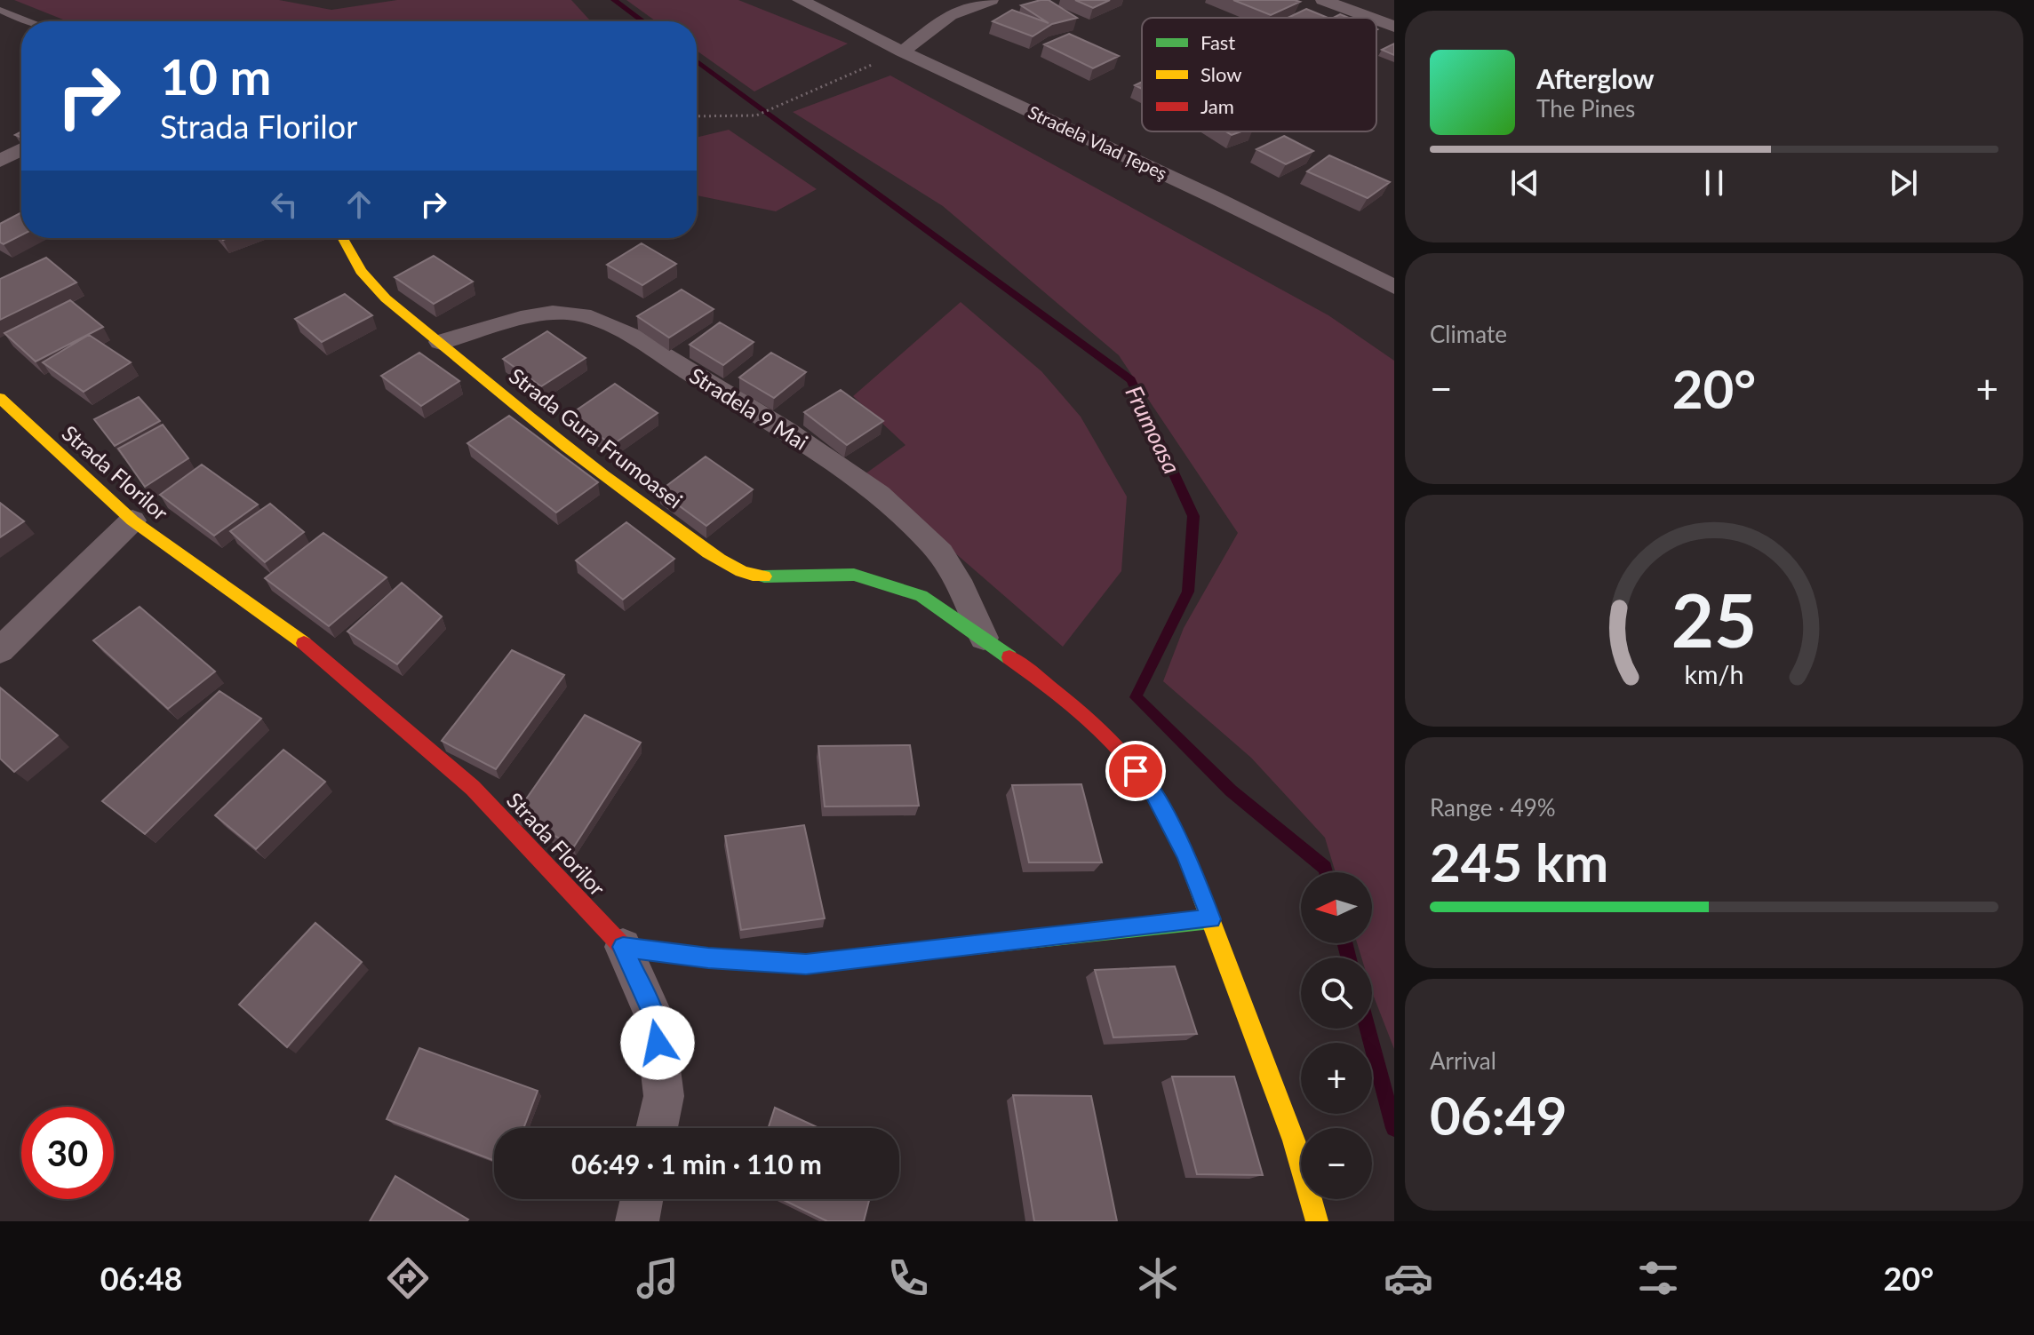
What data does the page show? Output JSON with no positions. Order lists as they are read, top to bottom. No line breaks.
{"streets":{"street":["Stradela Vlad Țepeş","Stradela 9 Mai","Strada Gura Frumoasei","Strada Florilor"]},"crossings":[["Stradela 9 Mai","Strada Gura Frumoasei"]],"water":["Frumoasa"],"legend":["Fast","Slow","Jam"],"north":"left","page":{"turn":["10 m","Strada Florilor"],"song":["Afterglow","The Pines"],"tile":["Climate",["Range · 49%","245 km"],["Arrival","06:49"]],"heat":["−","20°","+"],"map_buttons":["+","−"],"limit":"30","trip":"06:49 · 1 min · 110 m","tabs":["06:48","20°"],"gauge":["25","km/h"]}}
